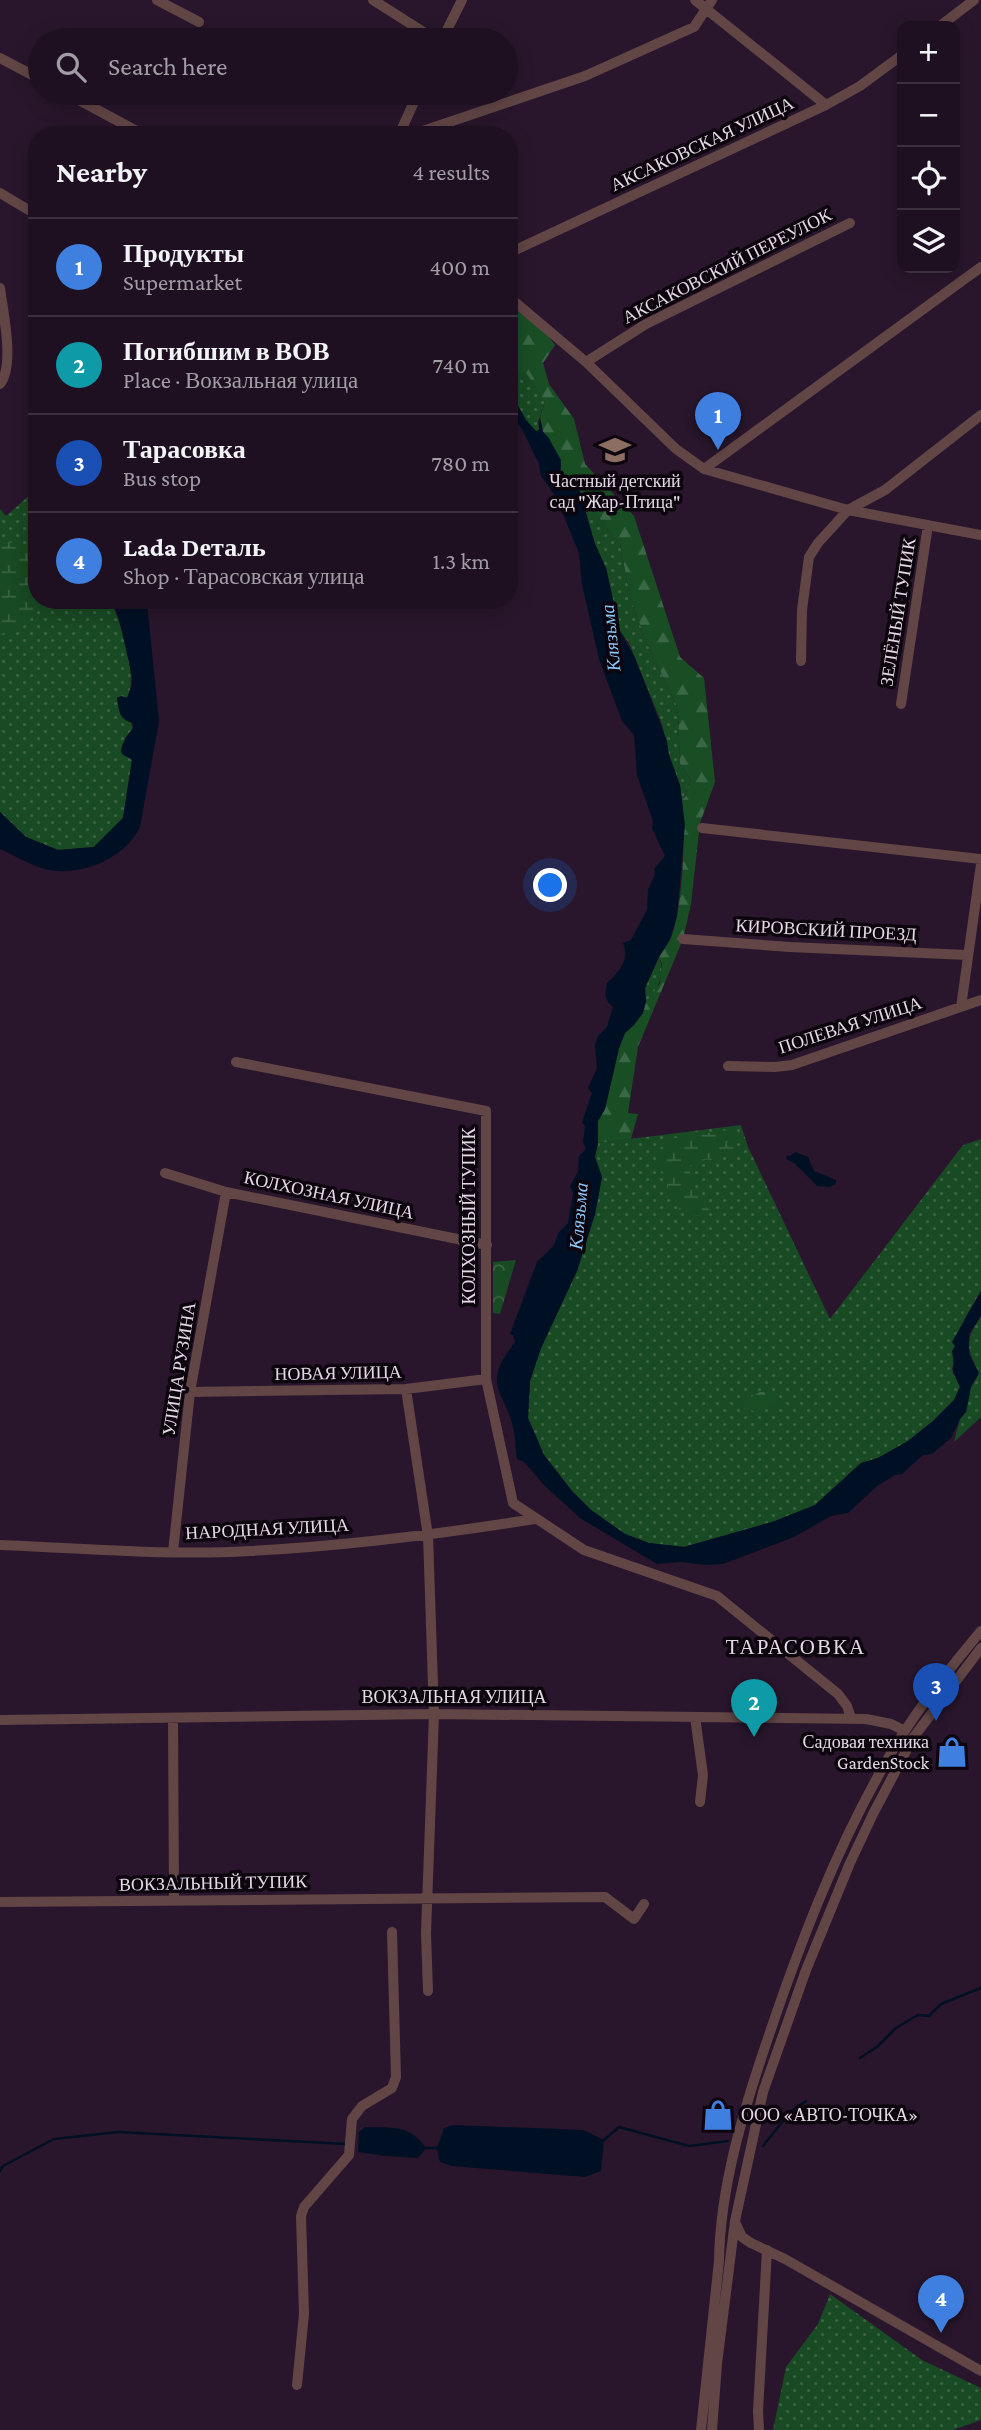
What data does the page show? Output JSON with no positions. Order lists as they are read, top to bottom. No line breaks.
{"streets":{"street":["АКСАКОВСКАЯ УЛИЦА","АКСАКОВСКИЙ ПЕРЕУЛОК","ЗЕЛЁНЫЙ ТУПИК","КИРОВСКИЙ ПРОЕЗД","ПОЛЕВАЯ УЛИЦА","КОЛХОЗНАЯ УЛИЦА","КОЛХОЗНЫЙ ТУПИК","УЛИЦА РУЗИНА","НОВАЯ УЛИЦА","НАРОДНАЯ УЛИЦА","ВОКЗАЛЬНАЯ УЛИЦА","ВОКЗАЛЬНЫЙ ТУПИК"]},"crossings":[["КОЛХОЗНАЯ УЛИЦА","КОЛХОЗНЫЙ ТУПИК"],["КОЛХОЗНАЯ УЛИЦА","УЛИЦА РУЗИНА"],["КОЛХОЗНЫЙ ТУПИК","НОВАЯ УЛИЦА"],["КОЛХОЗНЫЙ ТУПИК","НАРОДНАЯ УЛИЦА"],["КОЛХОЗНЫЙ ТУПИК","ВОКЗАЛЬНАЯ УЛИЦА"],["УЛИЦА РУЗИНА","НОВАЯ УЛИЦА"],["УЛИЦА РУЗИНА","НАРОДНАЯ УЛИЦА"]],"districts":["ТАРАСОВКА"],"water":["Клязьма"],"places":{"school or university":["Частный детский сад \"Жар-Птица\""],"shop":["Садовая техника GardenStock","ООО «АВТО-ТОЧКА»"]},"page":{"map_buttons":["+","−"],"search":"Search here","heading":["Nearby","4 results"],"list":[{"mark":"1","name":"Продукты","note":"Supermarket","value":"400 m"},{"mark":"2","name":"Погибшим в ВОВ","note":"Place · Вокзальная улица","value":"740 m"},{"mark":"3","name":"Тарасовка","note":"Bus stop","value":"780 m"},{"mark":"4","name":"Lada Dеталь","note":"Shop · Тарасовская улица","value":"1.3 km"}],"pins":["1","3","2","4"]}}
